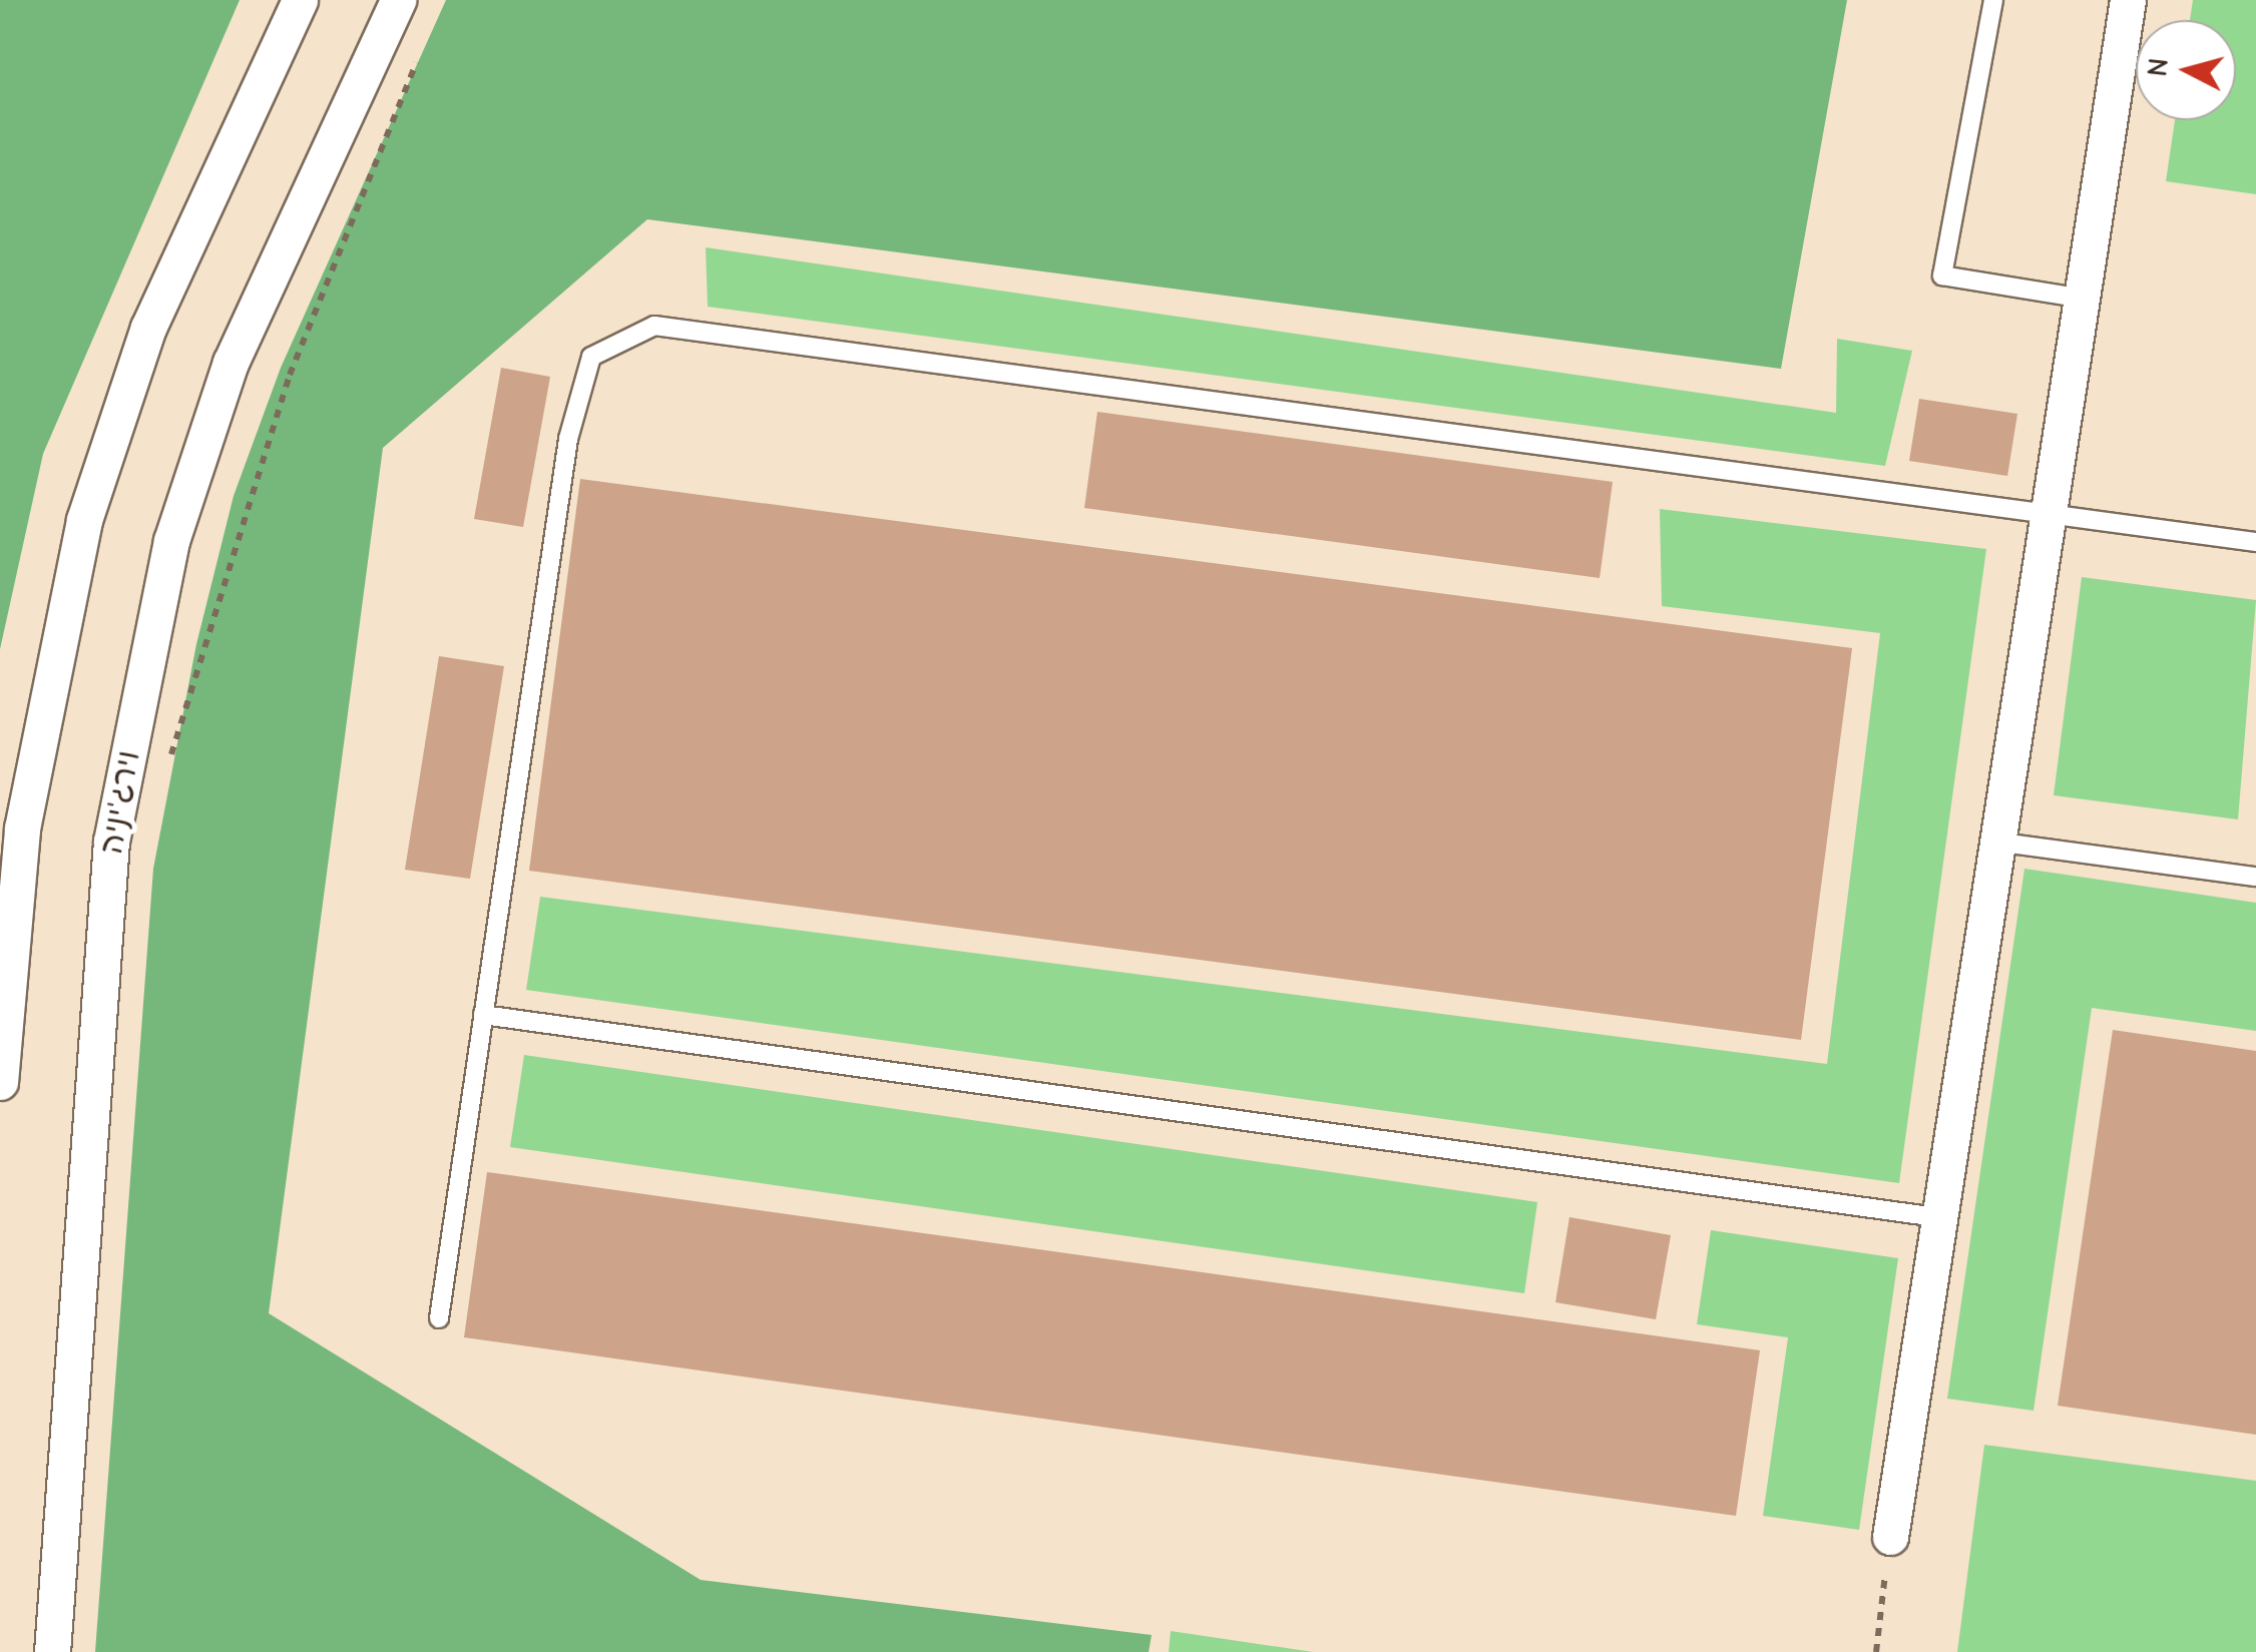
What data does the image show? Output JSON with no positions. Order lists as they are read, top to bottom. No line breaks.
{"streets":{"street":["וירג'יניה"]},"north":"left"}
